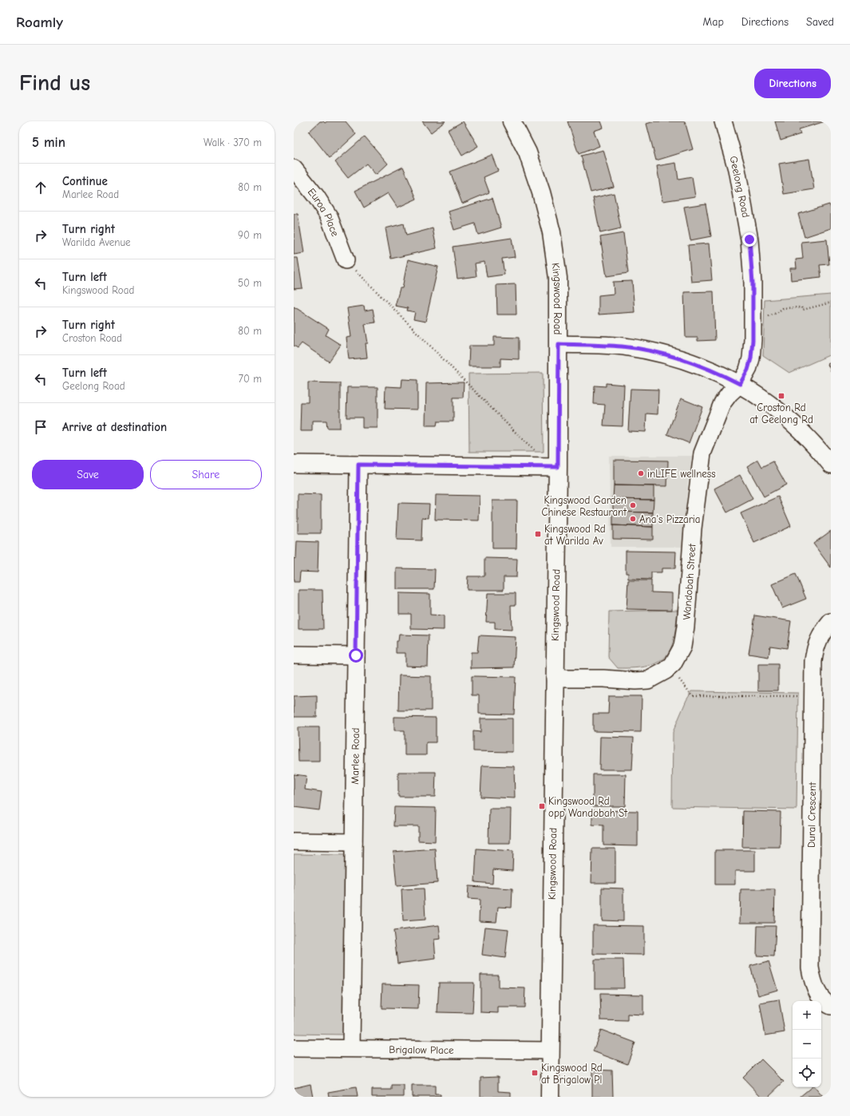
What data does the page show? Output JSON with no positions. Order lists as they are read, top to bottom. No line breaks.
{"streets":{"street":["Geelong Road","Euroa Place","Kingswood Road","Wandobah Street","Marlee Road","Dural Crescent","Brigalow Place"]},"crossings":[["Geelong Road","Wandobah Street"],["Kingswood Road","Wandobah Street"],["Kingswood Road","Brigalow Place"],["Marlee Road","Brigalow Place"]],"places":{"transit":["Croston Rd at Geelong Rd","Kingswood Rd at Warilda Av","Kingswood Rd opp Wandobah St","Kingswood Rd at Brigalow Pl"],"other":["inLIFE wellness","Kingswood Garden Chinese Restaurant","Ana's Pizzaria"]},"page":{"header":"Roamly","nav":["Map","Directions","Saved"],"buttons":["Directions",["Save","Share"]],"title":"Find us","heading":["5 min","Walk · 370 m"],"list":[["Continue","Marlee Road","80 m"],["Turn right","Warilda Avenue","90 m"],["Turn left","Kingswood Road","50 m"],["Turn right","Croston Road","80 m"],["Turn left","Geelong Road","70 m"],"Arrive at destination"],"map_buttons":["+","−"]}}
